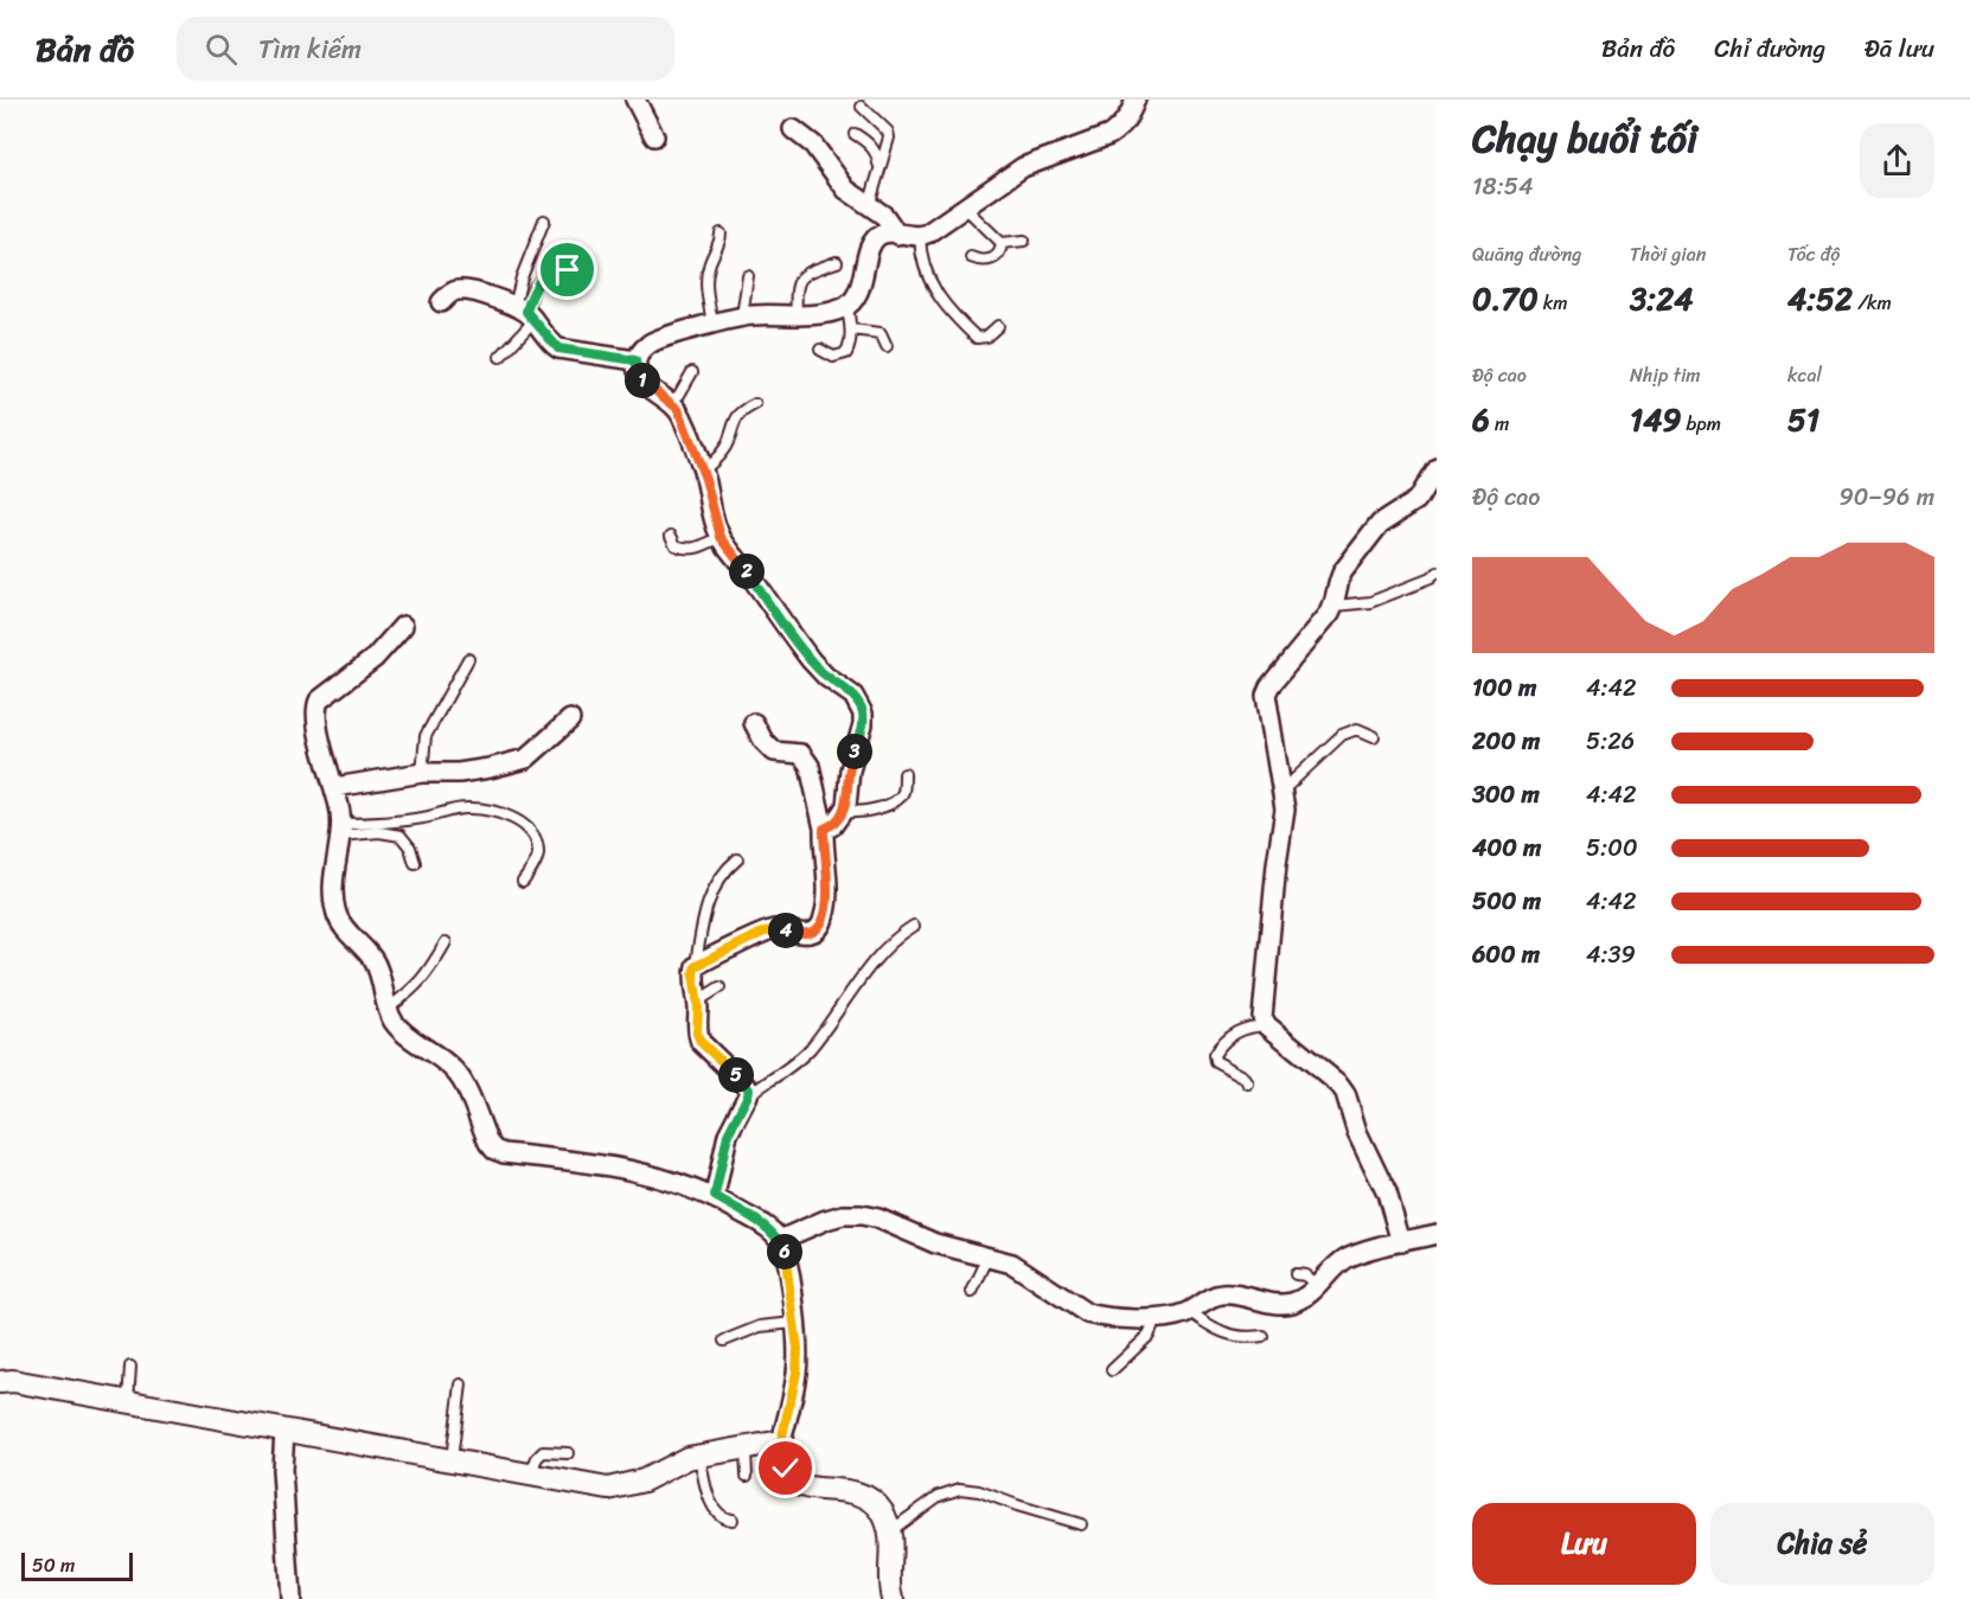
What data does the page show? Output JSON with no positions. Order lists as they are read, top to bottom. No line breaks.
{"scale_bar":"50 m","page":{"header":"Bản đồ","search":"Tìm kiếm","nav":["Bản đồ","Chỉ đường","Đã lưu"],"heading":["Chạy buổi tối","18:54"],"stats":[["Quãng đường","0.70 km"],["Thời gian","3:24"],["Tốc độ","4:52 /km"],["Độ cao","6 m"],["Nhịp tim","149 bpm"],["kcal","51"]],"pins":["1","2","3","4","5","6"],"chart":["Độ cao","90–96 m"],"list":[{"name":"100 m","note":"4:42"},{"name":"200 m","note":"5:26"},{"name":"300 m","note":"4:42"},{"name":"400 m","note":"5:00"},{"name":"500 m","note":"4:42"},{"name":"600 m","note":"4:39"}],"buttons":["Lưu","Chia sẻ"],"scale":"50 m"}}
